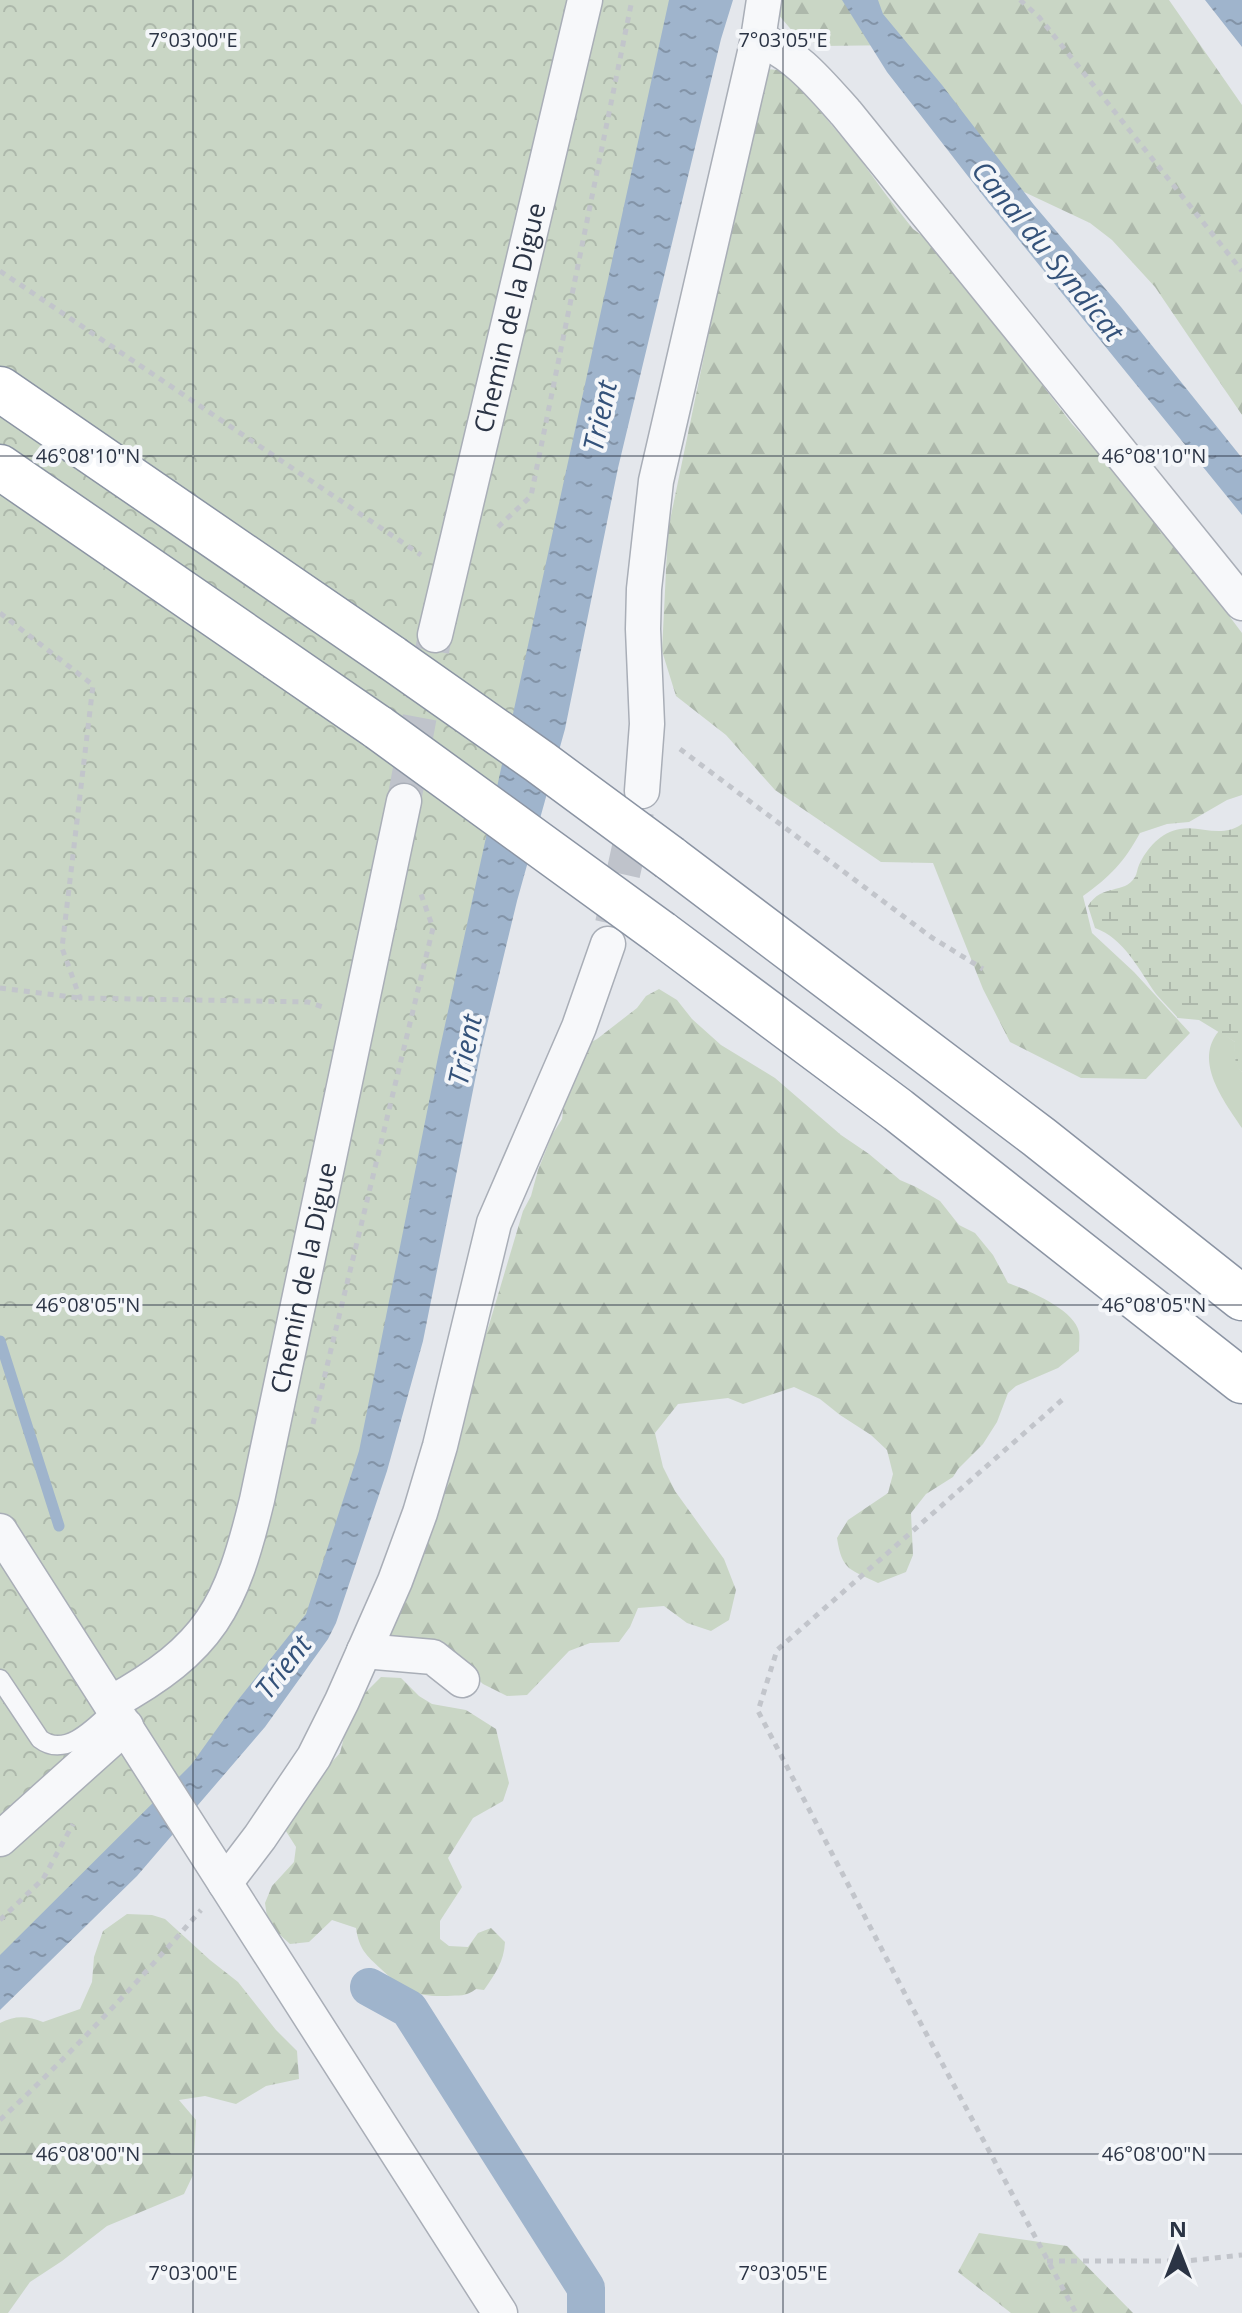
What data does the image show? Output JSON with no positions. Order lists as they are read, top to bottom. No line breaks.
{"streets":{"street":["Chemin de la Digue"]},"water":["Canal du Syndicat","Trient"],"north":"top","coordinates":["7°03'00\"E","7°03'05\"E","46°08'10\"N","46°08'05\"N","46°08'00\"N"]}
